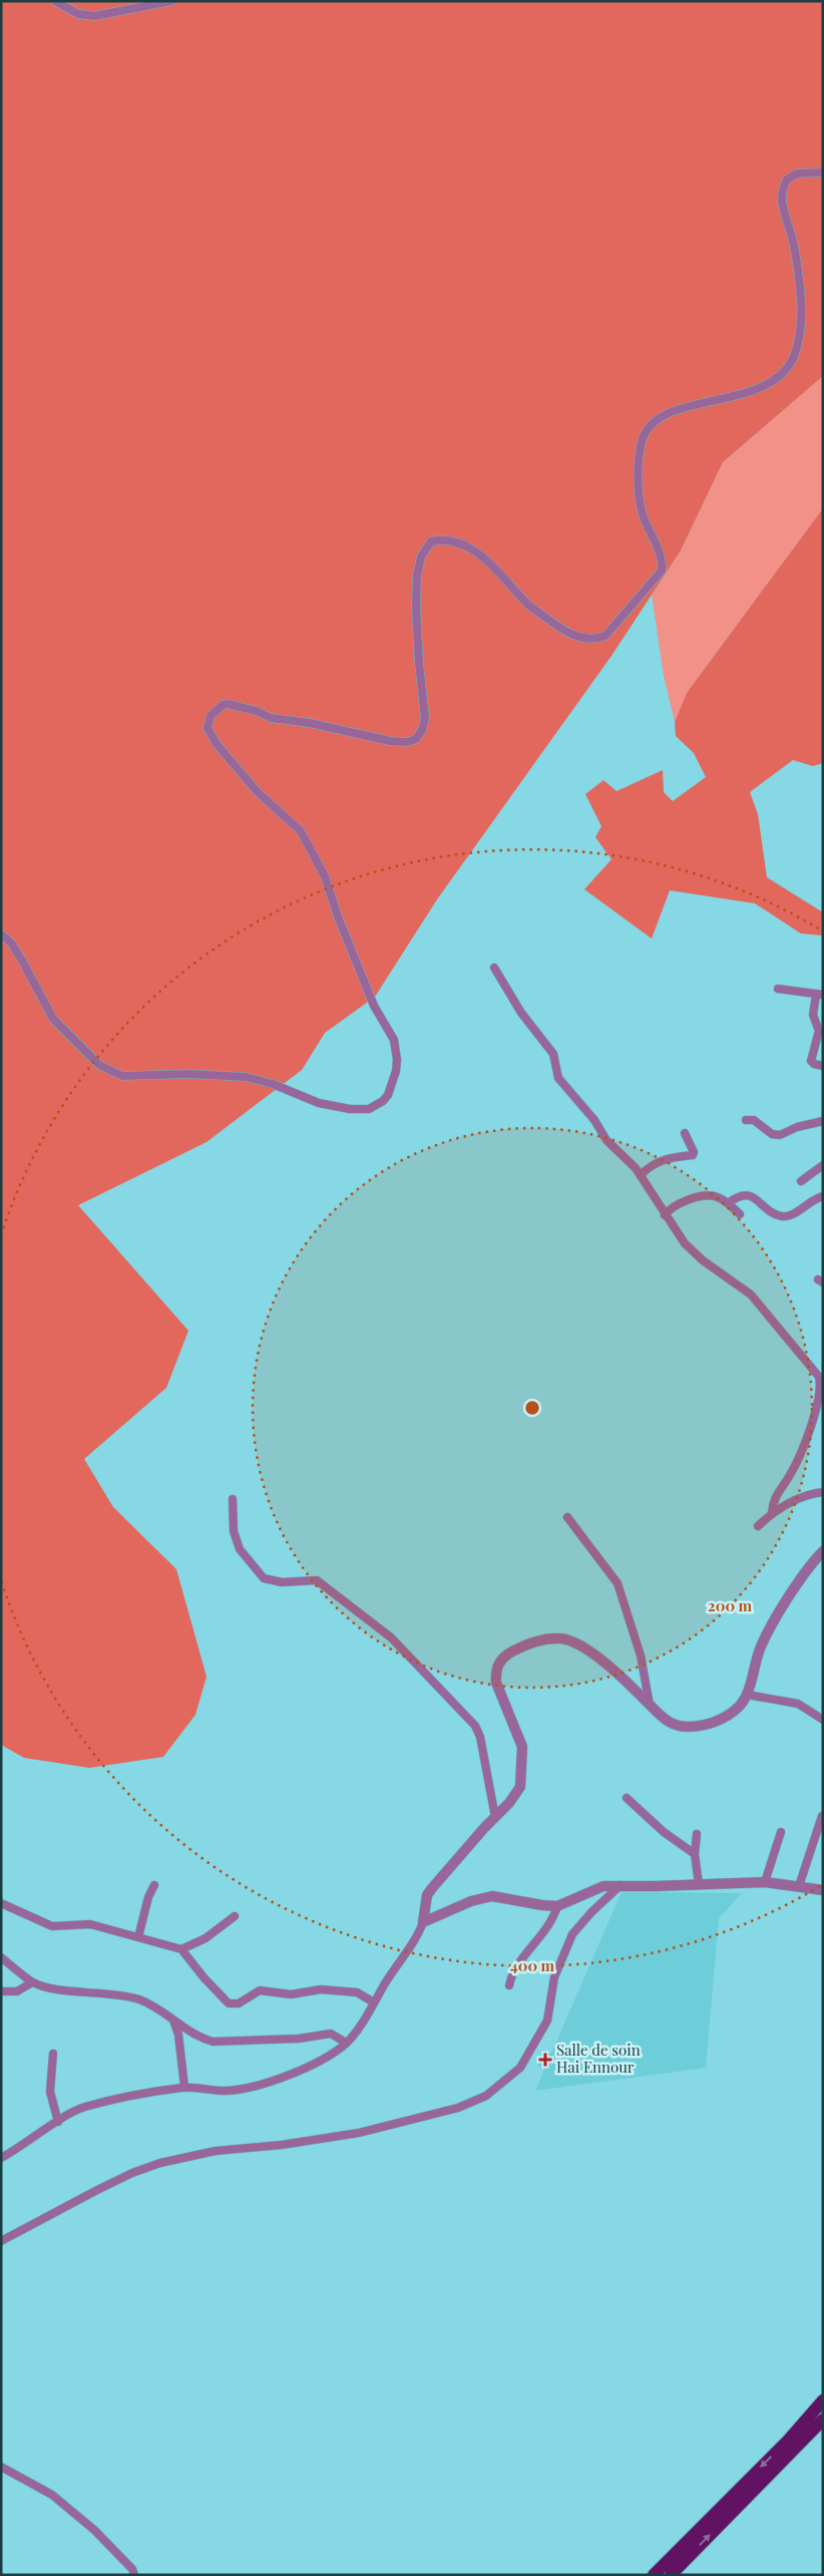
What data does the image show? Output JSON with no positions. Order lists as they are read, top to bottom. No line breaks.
{"places":{"health":["Salle de soin Hai Ennour"]},"rings":["200 m","400 m"]}
